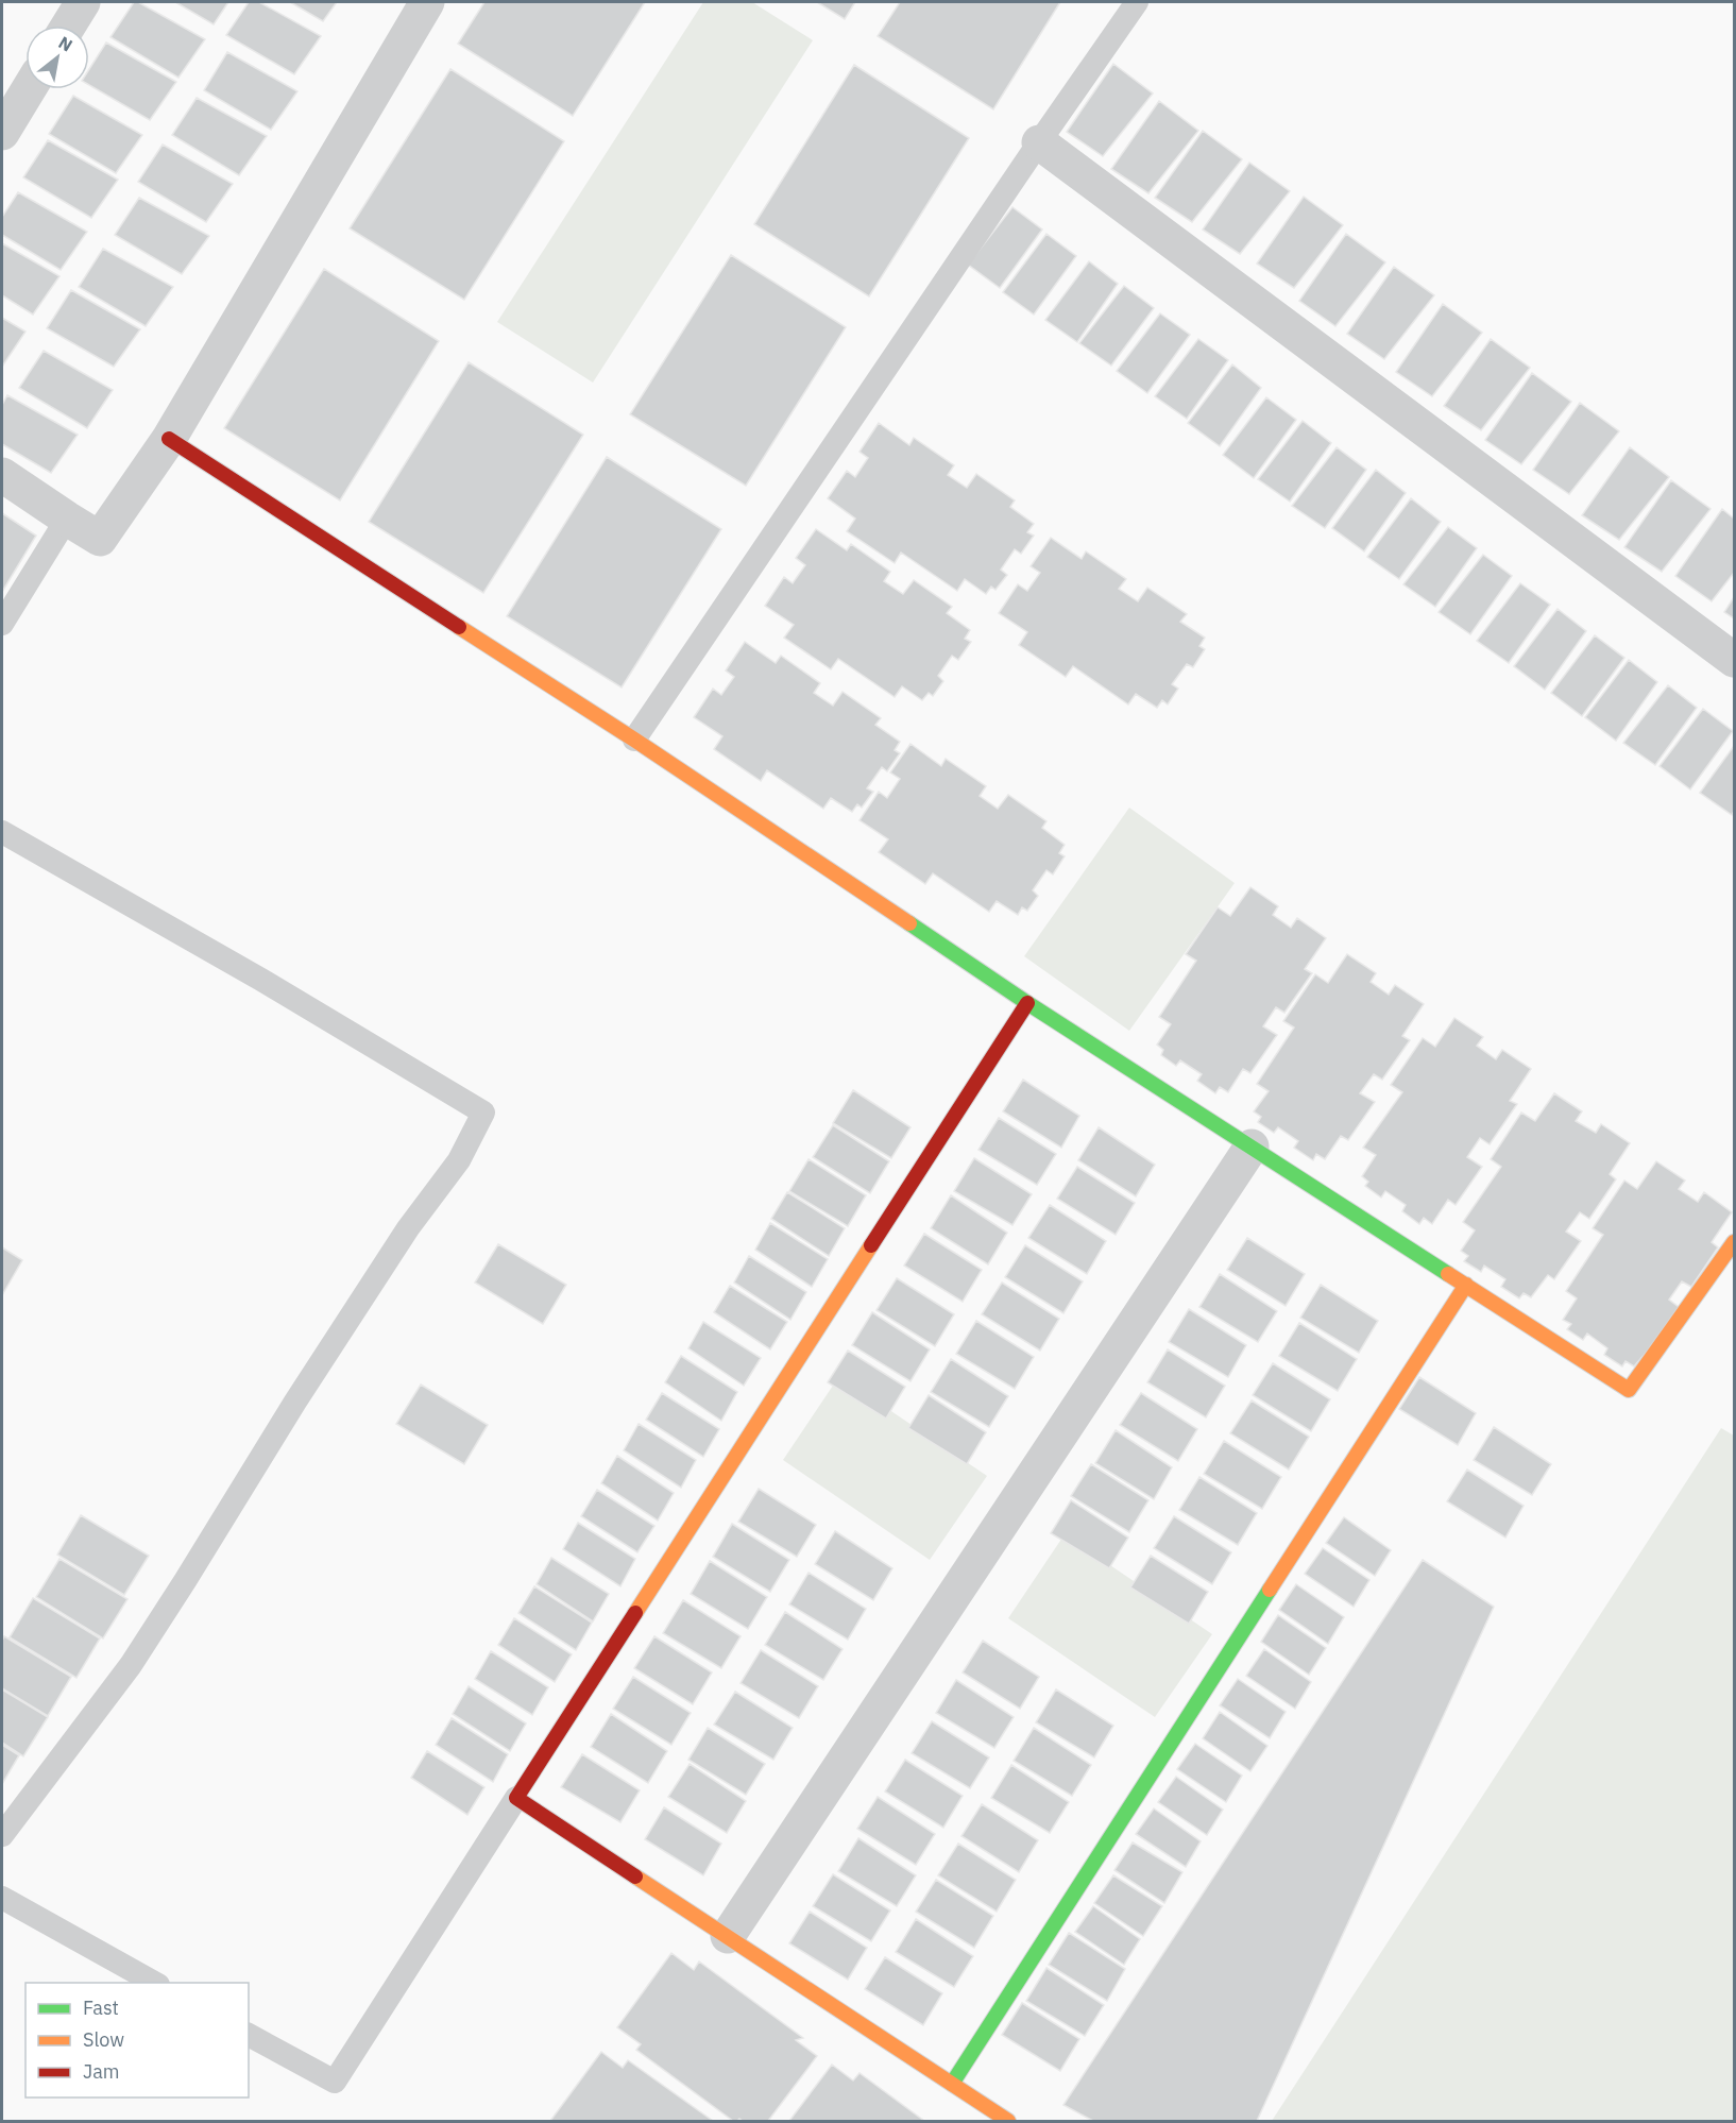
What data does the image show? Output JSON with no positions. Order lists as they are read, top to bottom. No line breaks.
{"legend":["Fast","Slow","Jam"],"north":"top right"}
